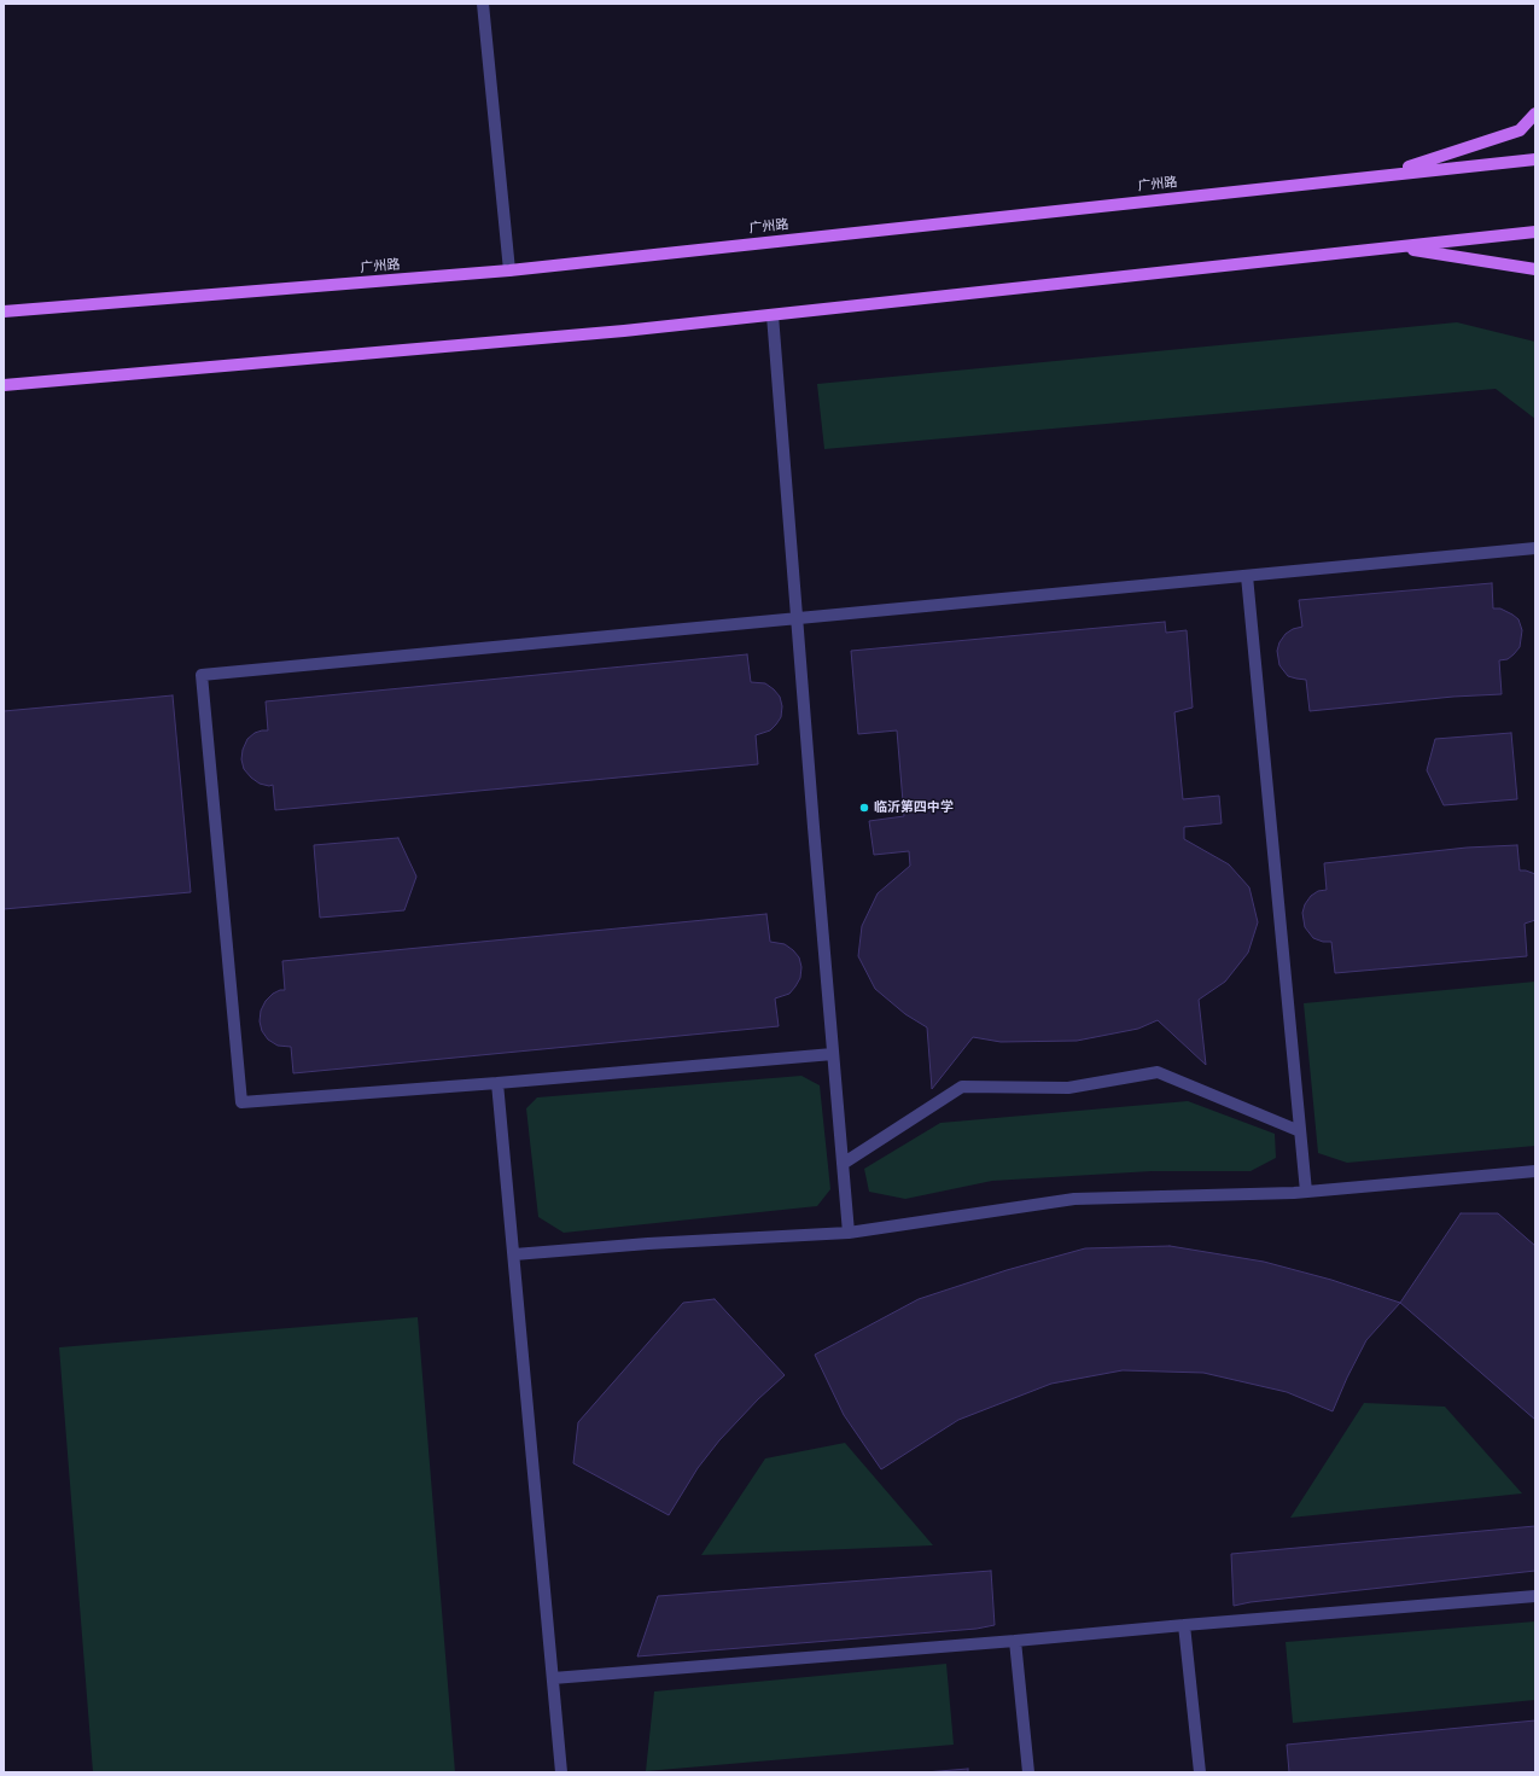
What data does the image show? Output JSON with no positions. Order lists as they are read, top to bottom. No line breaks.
{"streets":{"main road":["广州路"]},"places":["临沂第四中学"]}
